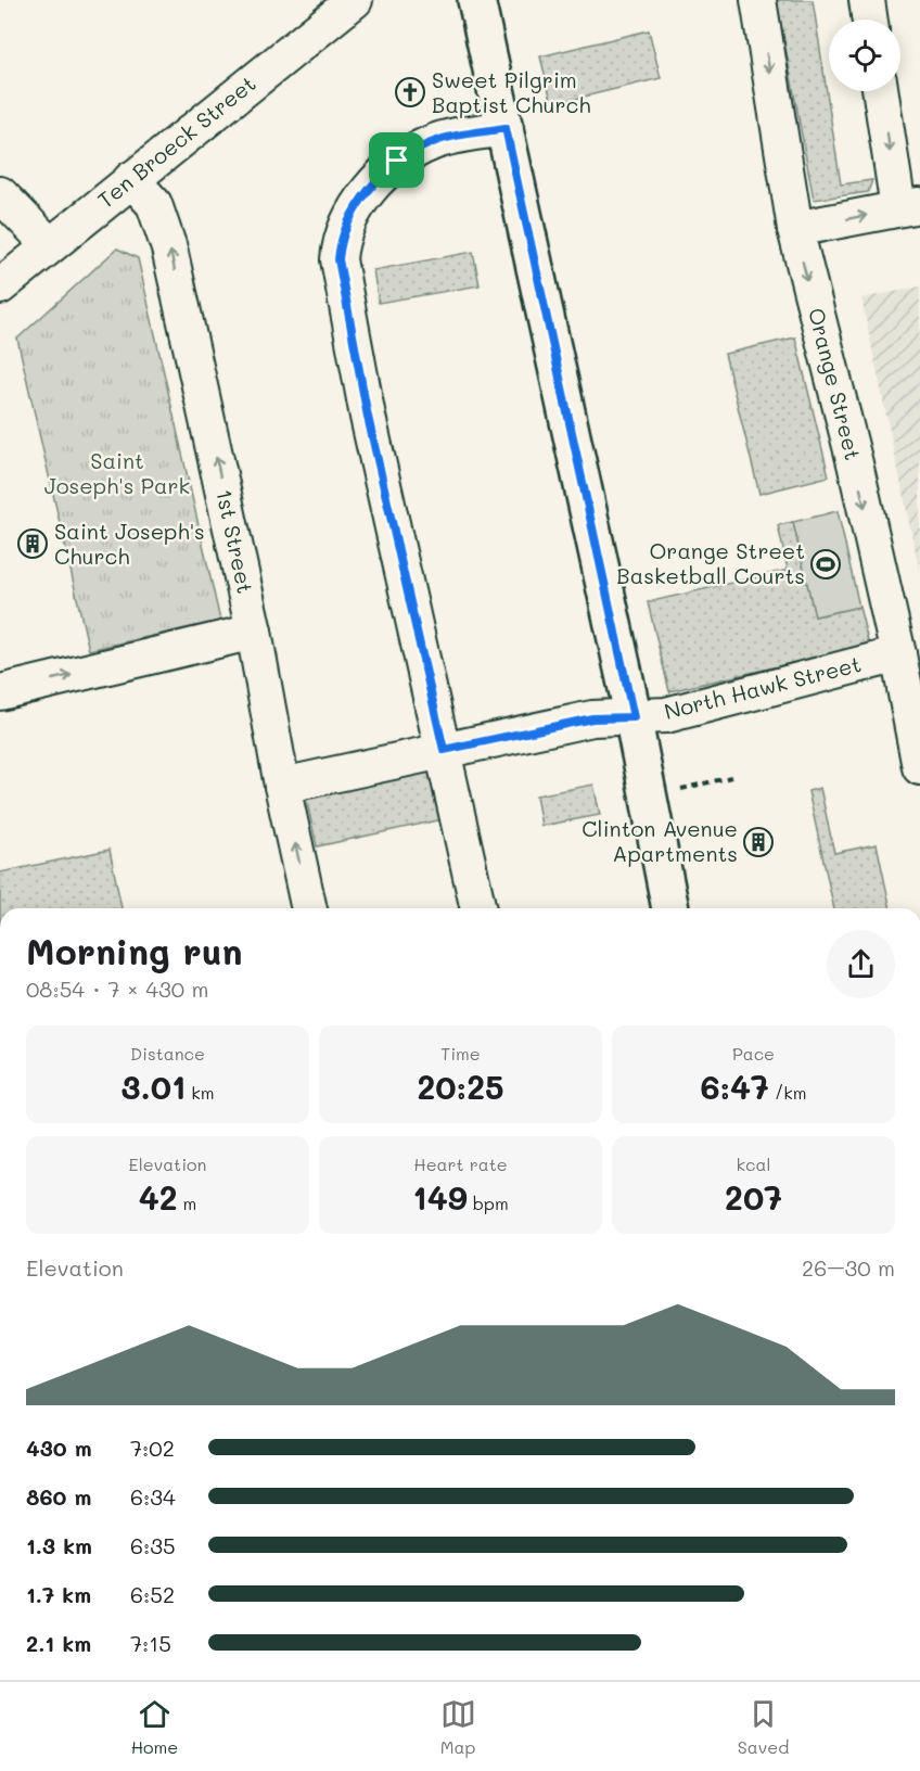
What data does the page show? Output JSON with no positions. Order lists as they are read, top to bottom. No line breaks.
{"streets":{"street":["Ten Broeck Street","Orange Street","1st Street","North Hawk Street"]},"crossings":[["Ten Broeck Street","1st Street"],["Orange Street","North Hawk Street"],["1st Street","North Hawk Street"]],"one_way":["Orange Street","1st Street"],"parks":["Saint Joseph's Park"],"places":{"church":["Sweet Pilgrim Baptist Church"],"building":["Saint Joseph's Church","Clinton Avenue Apartments"],"sports":["Orange Street Basketball Courts"]},"page":{"heading":["Morning run","08:54 · 7 × 430 m"],"stats":[["Distance","3.01 km"],["Time","20:25"],["Pace","6:47 /km"],["Elevation","42 m"],["Heart rate","149 bpm"],["kcal","207"]],"chart":["Elevation","26–30 m"],"list":[{"name":"430 m","note":"7:02"},{"name":"860 m","note":"6:34"},{"name":"1.3 km","note":"6:35"},{"name":"1.7 km","note":"6:52"},{"name":"2.1 km","note":"7:15"}],"tabs":["Home","Map","Saved"]}}
